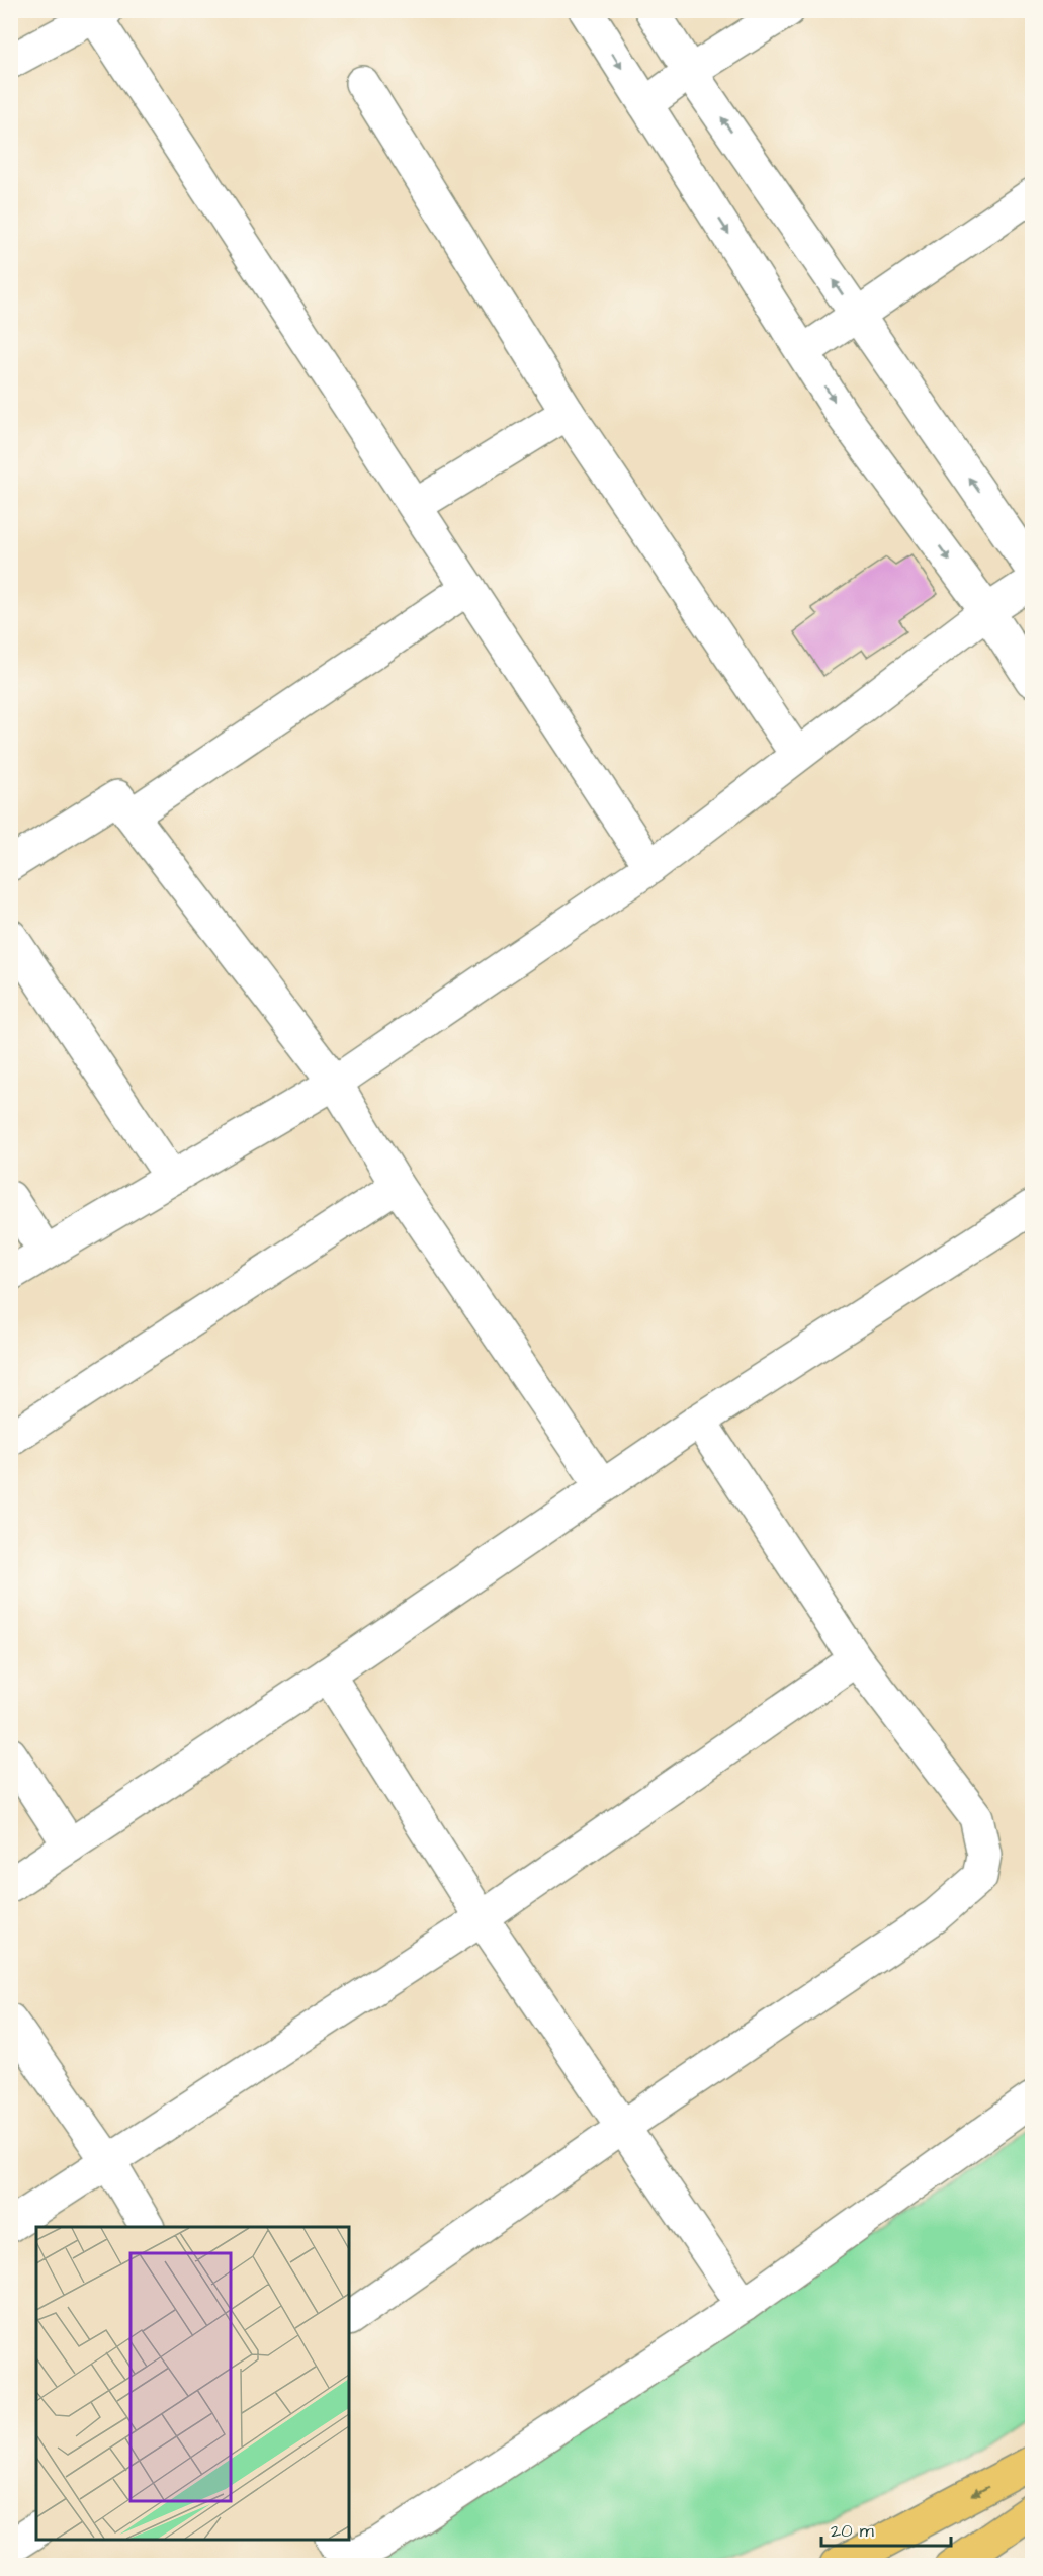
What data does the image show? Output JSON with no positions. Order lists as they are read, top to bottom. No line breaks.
{"scale_bar":"20 m"}
